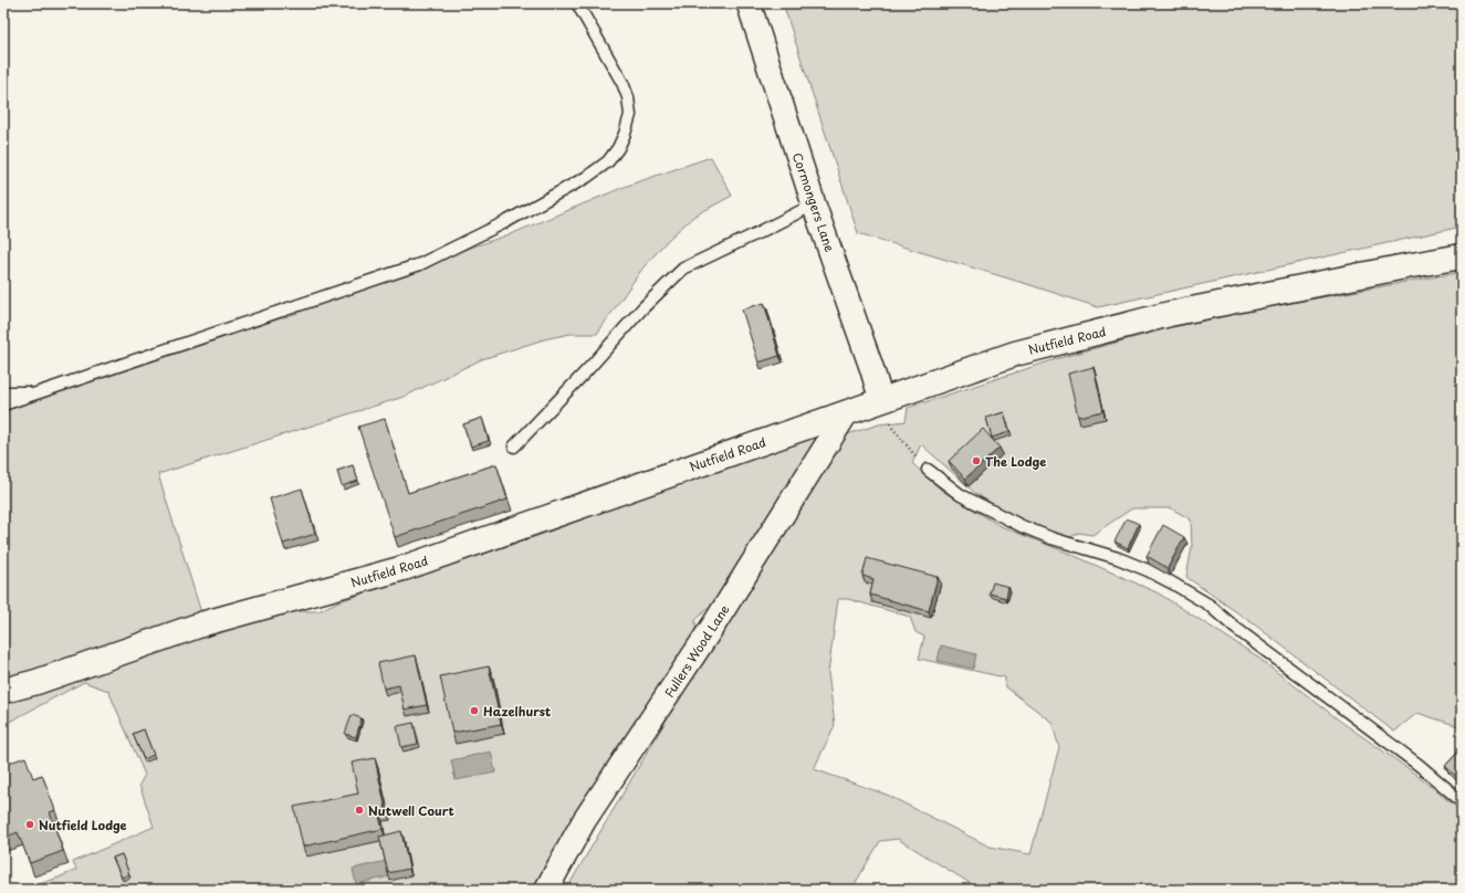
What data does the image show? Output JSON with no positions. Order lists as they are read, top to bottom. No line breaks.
{"streets":{"main road":["Nutfield Road"],"street":["Cormongers Lane","Fullers Wood Lane"]},"crossings":[["Cormongers Lane","Nutfield Road"],["Nutfield Road","Fullers Wood Lane"]],"places":["The Lodge","Hazelhurst","Nutwell Court","Nutfield Lodge"]}
